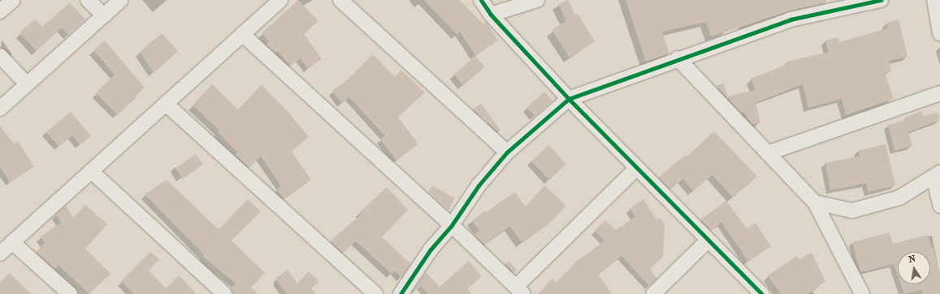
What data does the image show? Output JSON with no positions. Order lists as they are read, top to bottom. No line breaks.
{"north":"top"}
